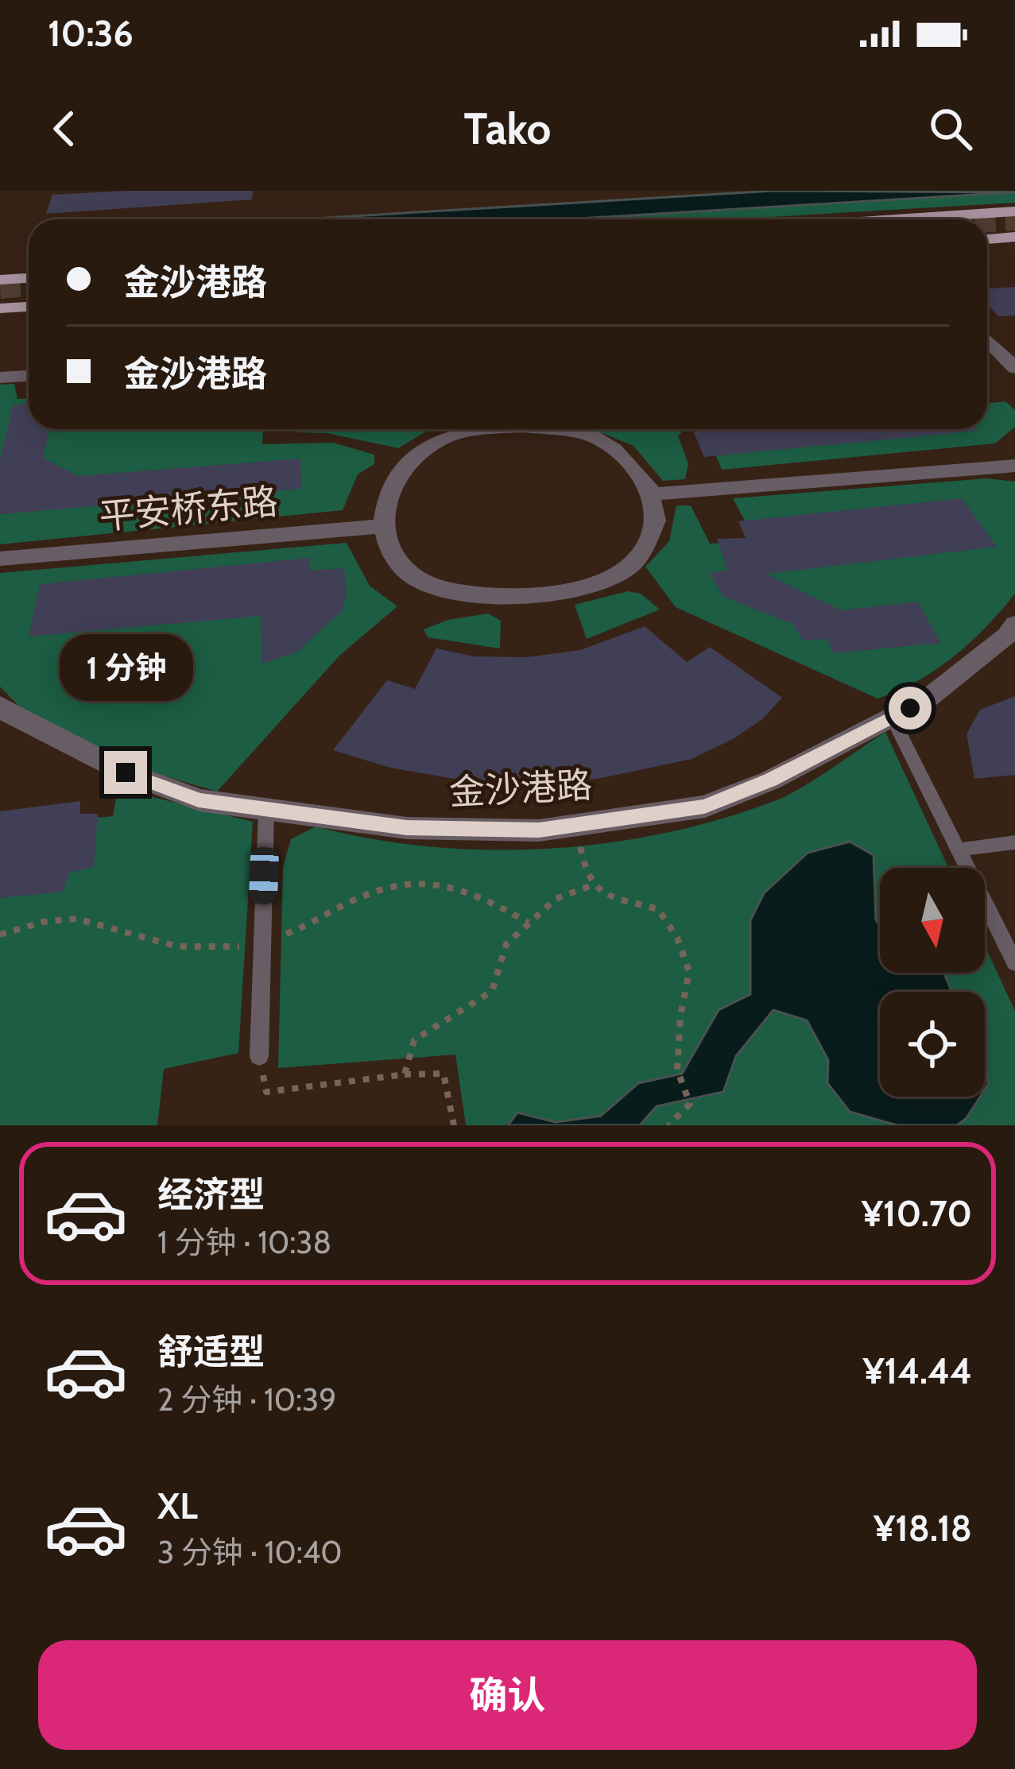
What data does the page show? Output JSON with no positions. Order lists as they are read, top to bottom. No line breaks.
{"streets":{"street":["平安桥东路","金沙港路"]},"north":"bottom","page":{"status":"10:36","header":"Tako","banner":["金沙港路","金沙港路"],"bubble":"1 分钟","list":[{"name":"经济型","note":"1 分钟 · 10:38","value":"¥10.70"},{"name":"舒适型","note":"2 分钟 · 10:39","value":"¥14.44"},{"name":"XL","note":"3 分钟 · 10:40","value":"¥18.18"}],"buttons":"确认"}}
